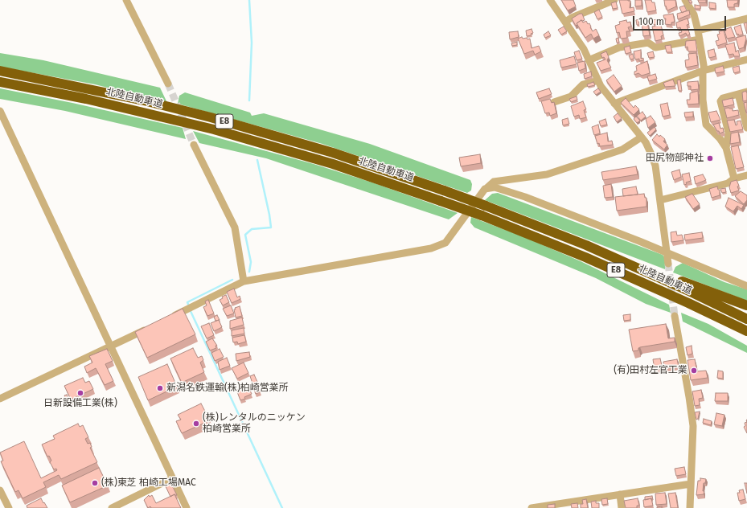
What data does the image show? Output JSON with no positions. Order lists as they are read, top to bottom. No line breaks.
{"streets":{"highway":["北陸自動車道","E8"]},"places":["田尻物部神社","(有)田村左官工業","新潟名鉄運輸(株)柏崎営業所","日新設備工業(株)","(株)レンタルのニッケン 柏崎営業所","(株)東芝 柏崎工場MAC"],"scale_bar":"100 m"}
